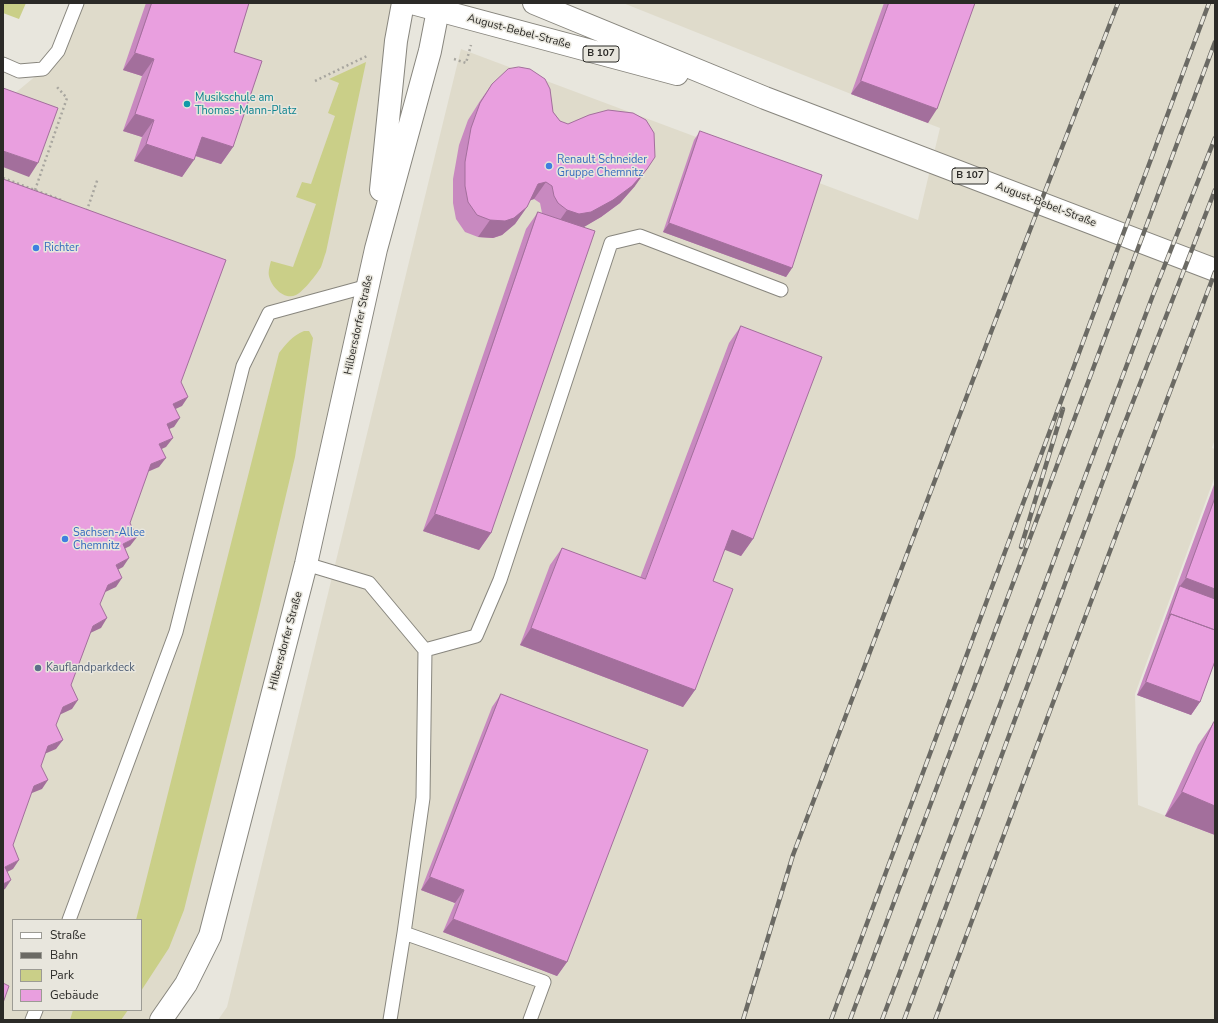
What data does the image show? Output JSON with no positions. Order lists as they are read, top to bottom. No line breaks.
{"streets":{"street":["August-Bebel-Straße","B 107","Hilbersdorfer Straße"]},"crossings":[["August-Bebel-Straße","Hilbersdorfer Straße"]],"places":["Musikschule am Thomas-Mann-Platz","Renault Schneider Gruppe Chemnitz","Richter","Sachsen-Allee Chemnitz","Kauflandparkdeck"],"legend":["Straße","Bahn","Park","Gebäude"]}
